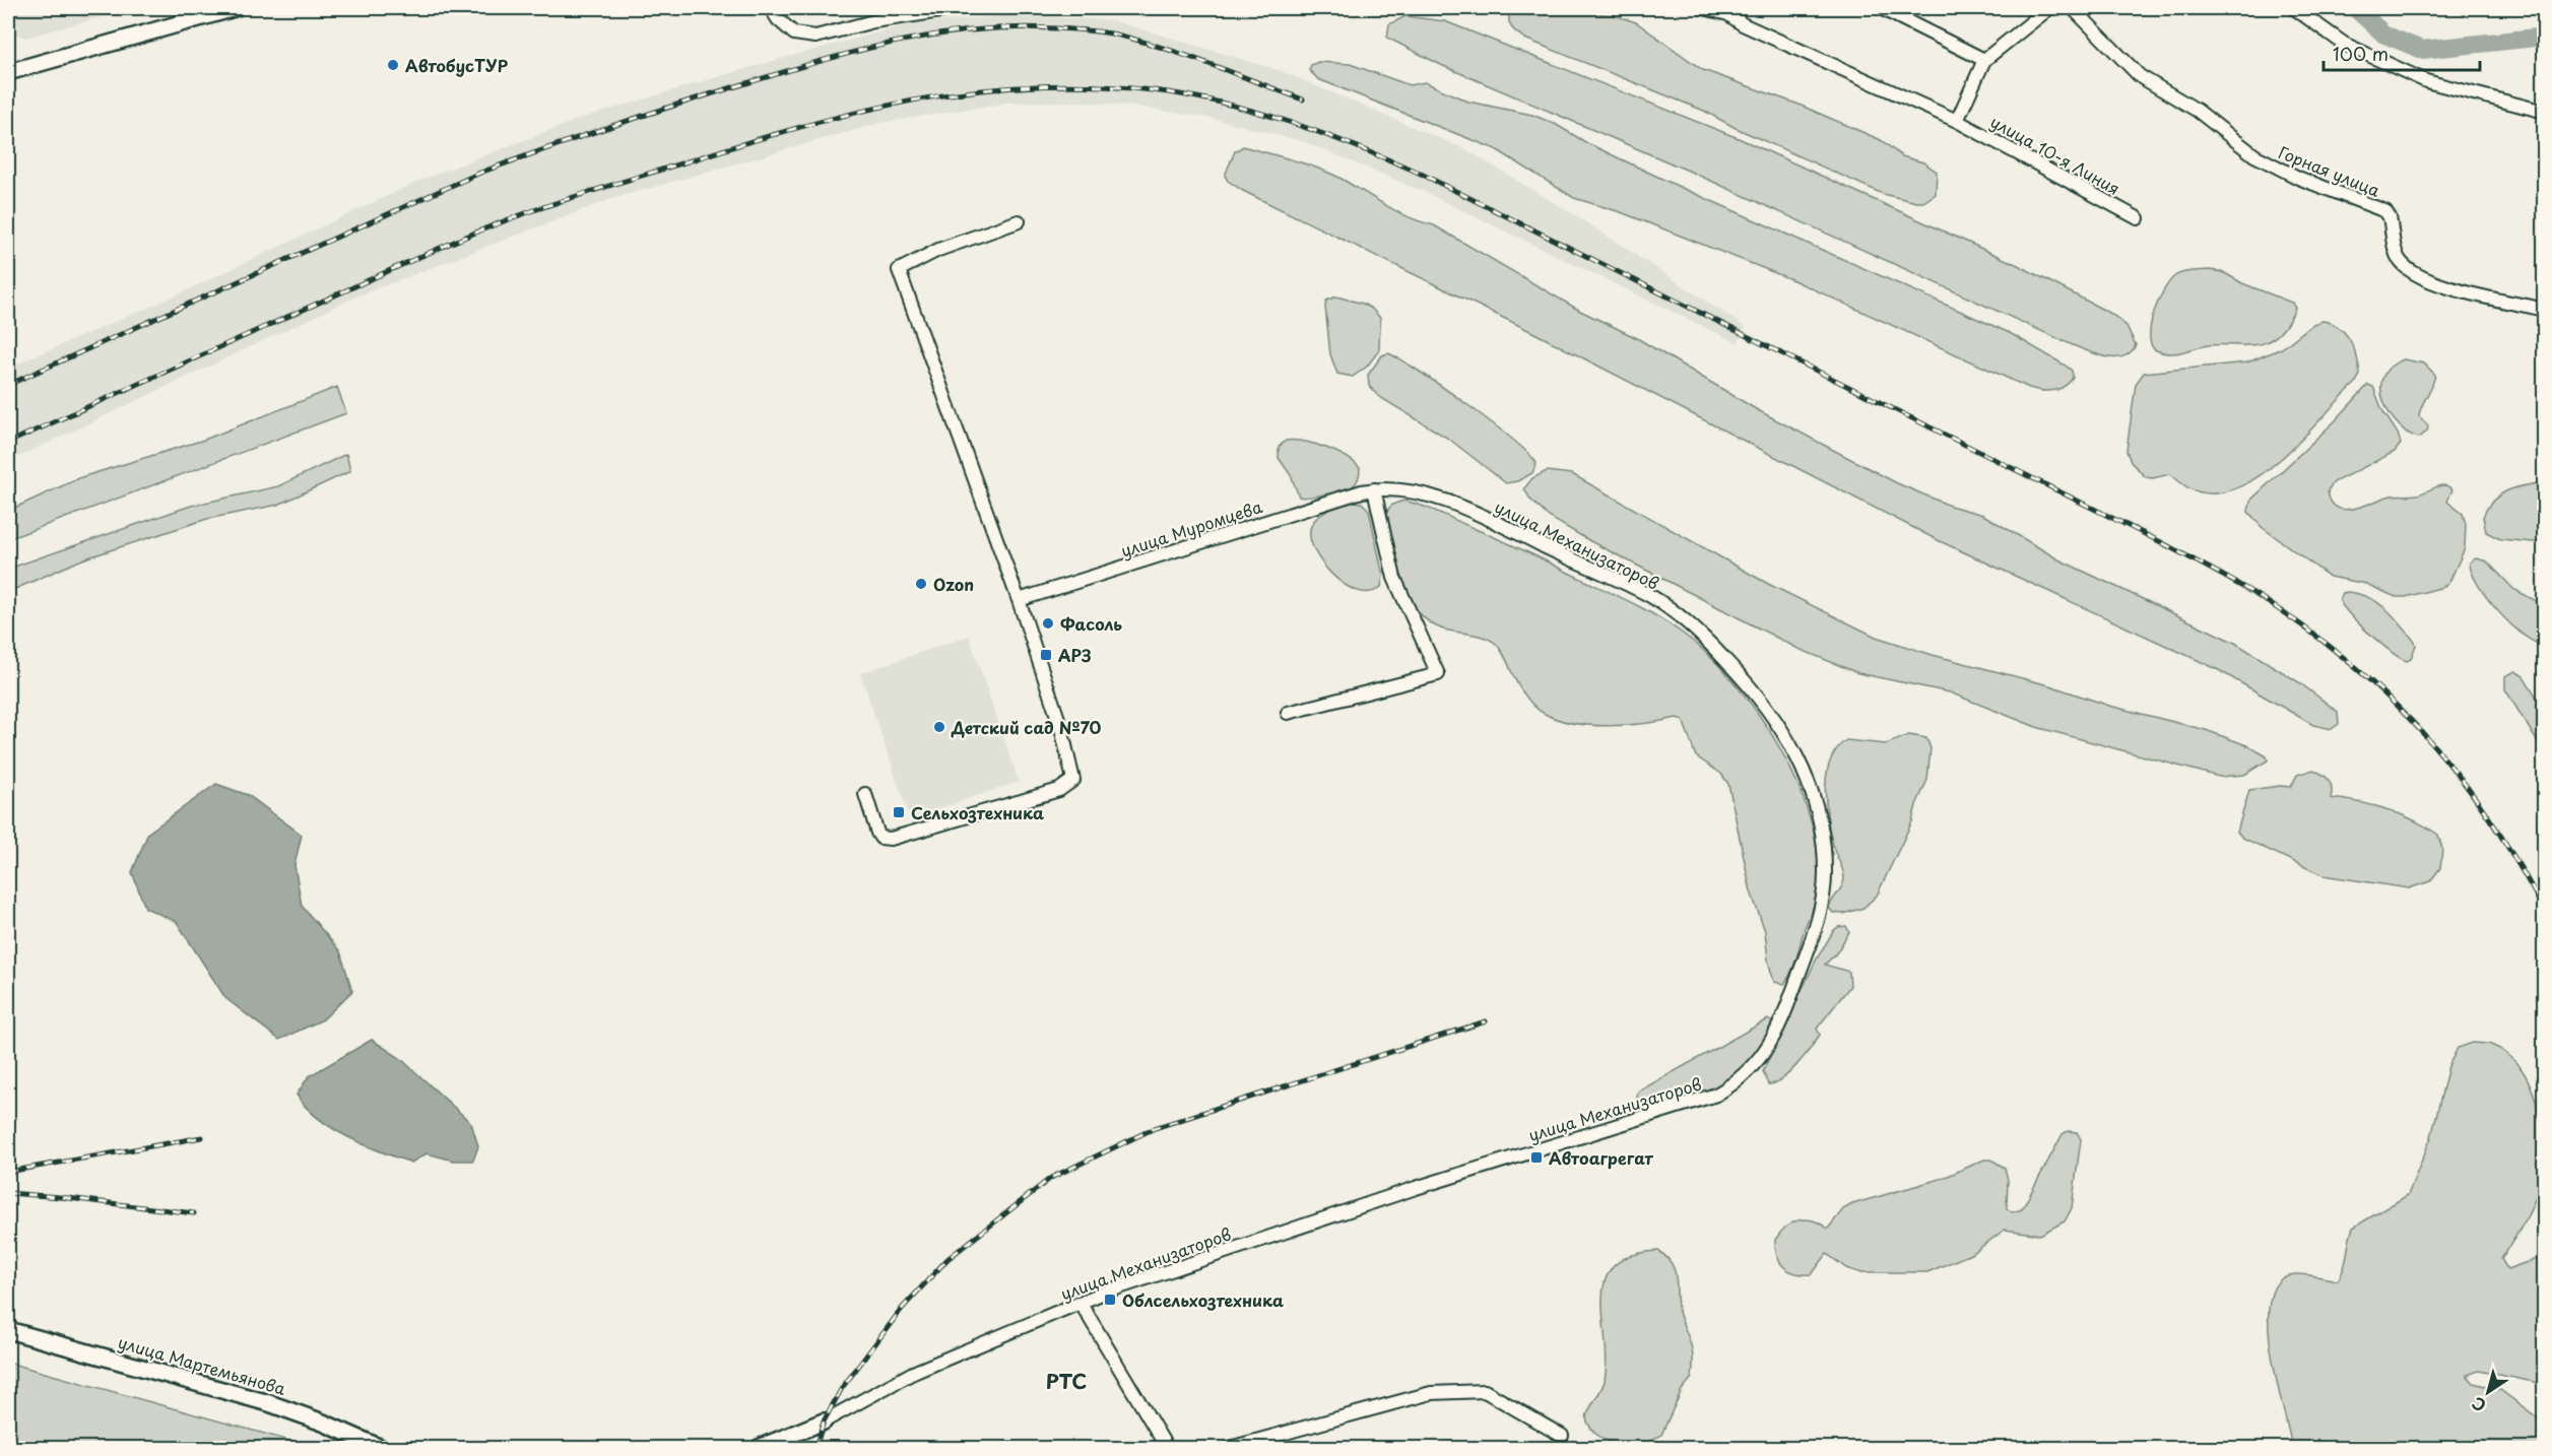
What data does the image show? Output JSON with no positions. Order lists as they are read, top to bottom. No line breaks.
{"streets":{"street":["улица 10-я Линия","Горная улица","улица Муромцева","улица Механизаторов","улица Мартемьянова"]},"crossings":[["улица Муромцева","улица Механизаторов"]],"districts":["РТС"],"places":{"other":["АвтобусТУР","Ozon","Фасоль","Детский сад №70"],"transit":["АРЗ","Сельхозтехника","Автоагрегат","Облсельхозтехника"]},"scale_bar":"100 m","north":"bottom left"}
